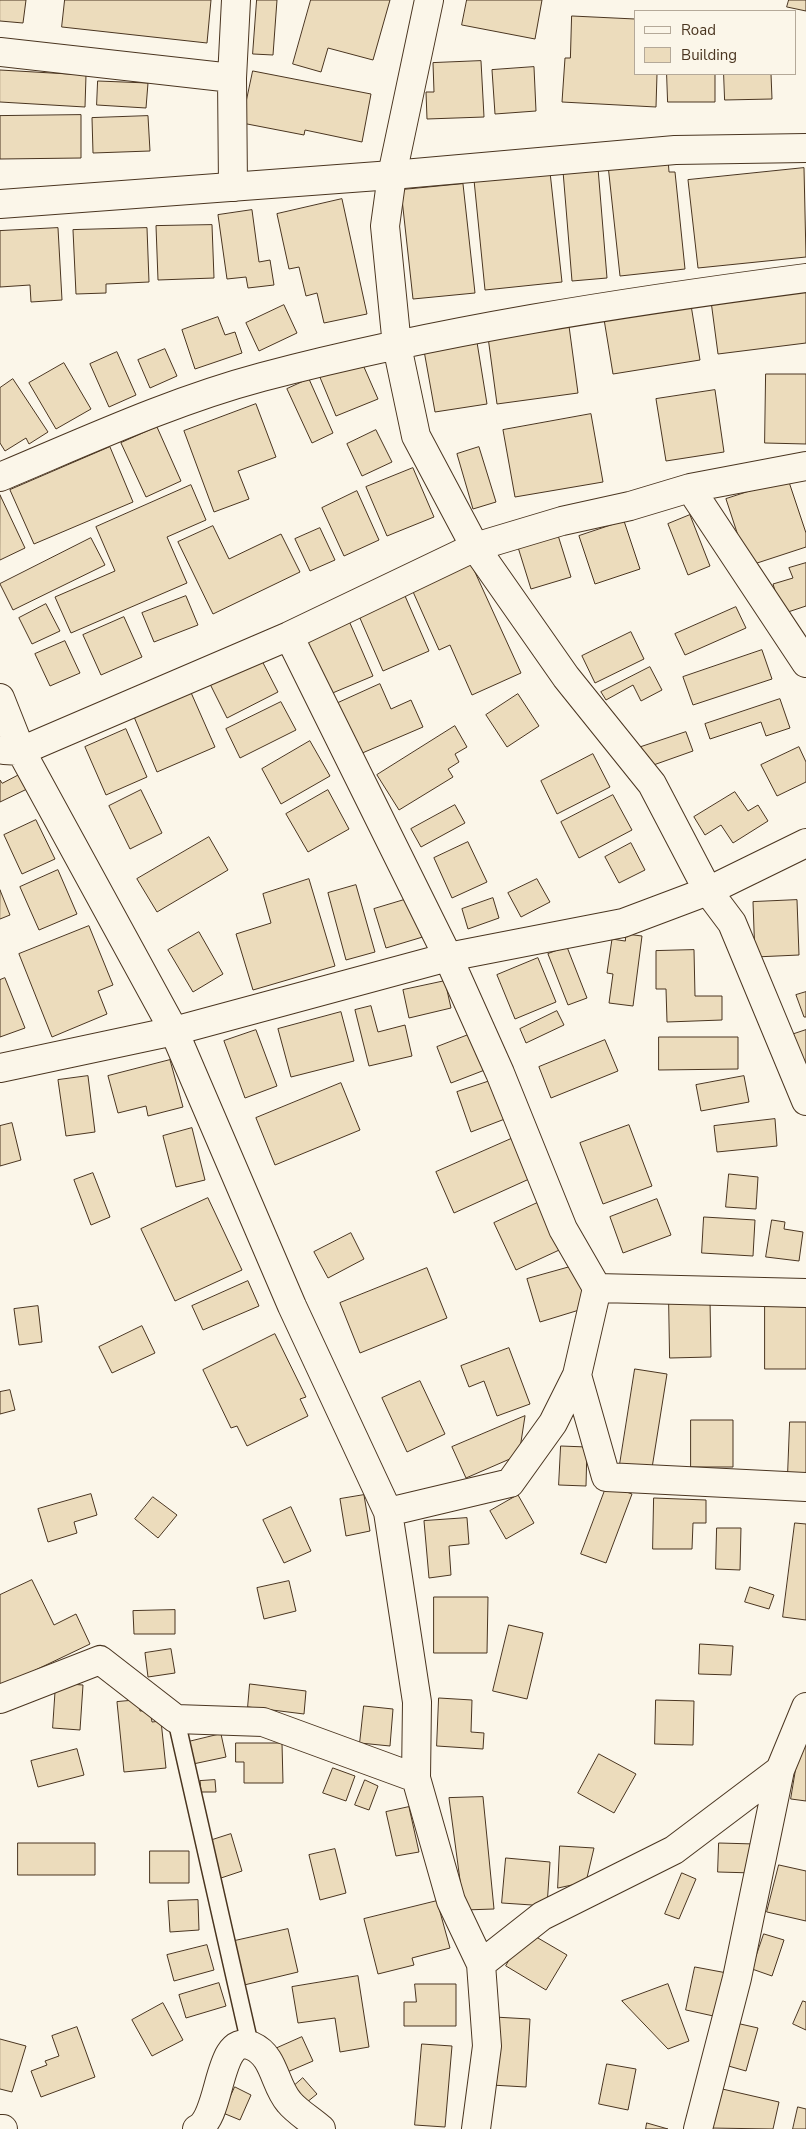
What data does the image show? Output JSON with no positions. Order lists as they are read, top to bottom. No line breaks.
{"legend":["Road","Building"]}
